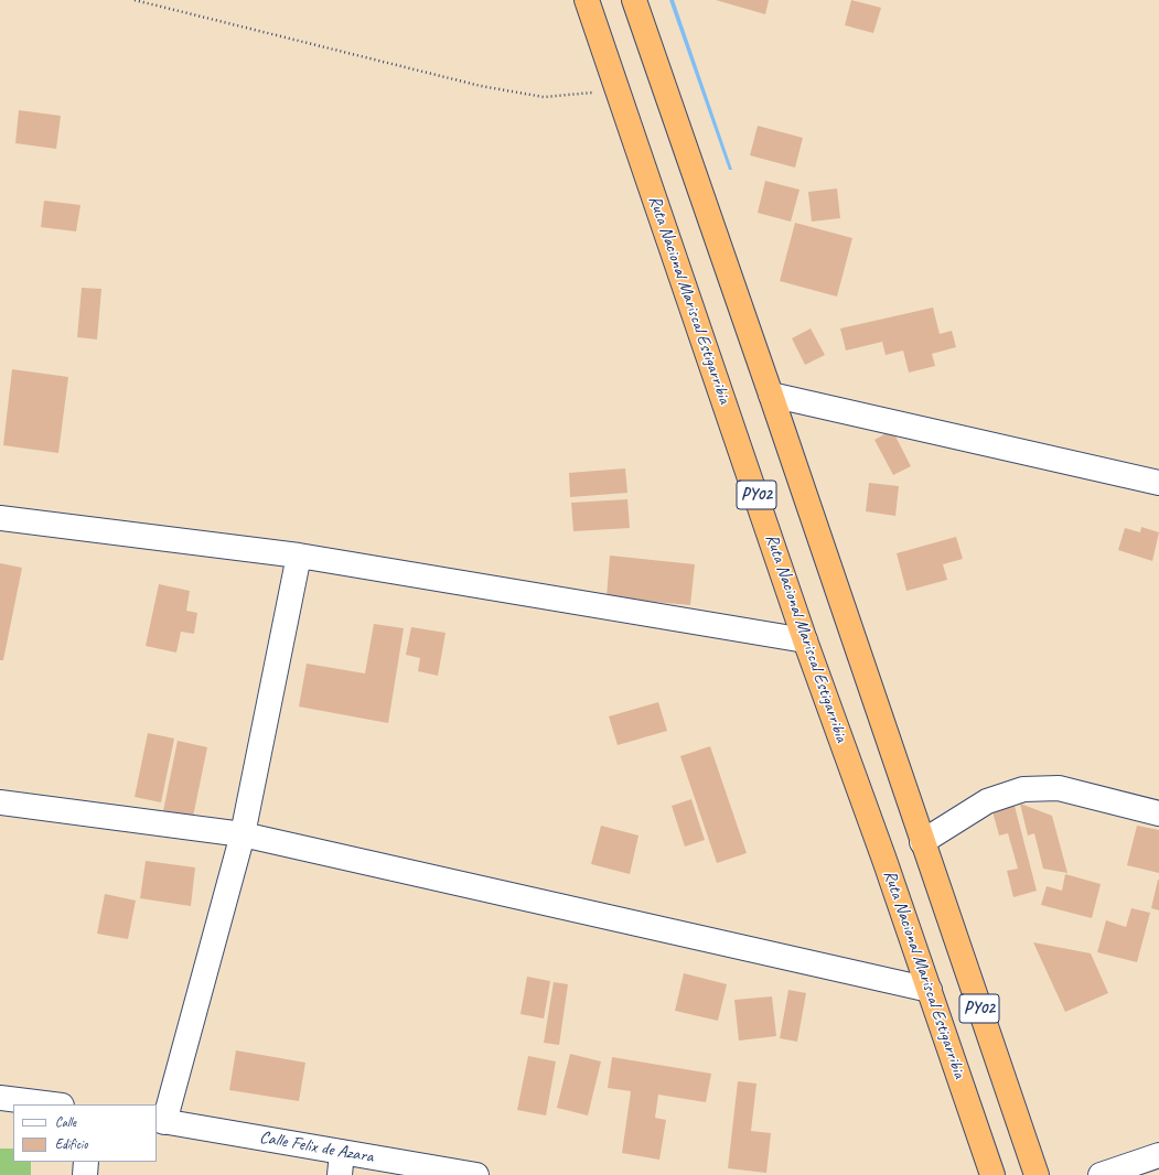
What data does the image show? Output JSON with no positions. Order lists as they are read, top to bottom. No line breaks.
{"streets":{"highway":["Ruta Nacional Mariscal Estigarribia","PY02"],"street":["Calle Felix de Azara"]},"legend":["Calle","Edificio"]}
